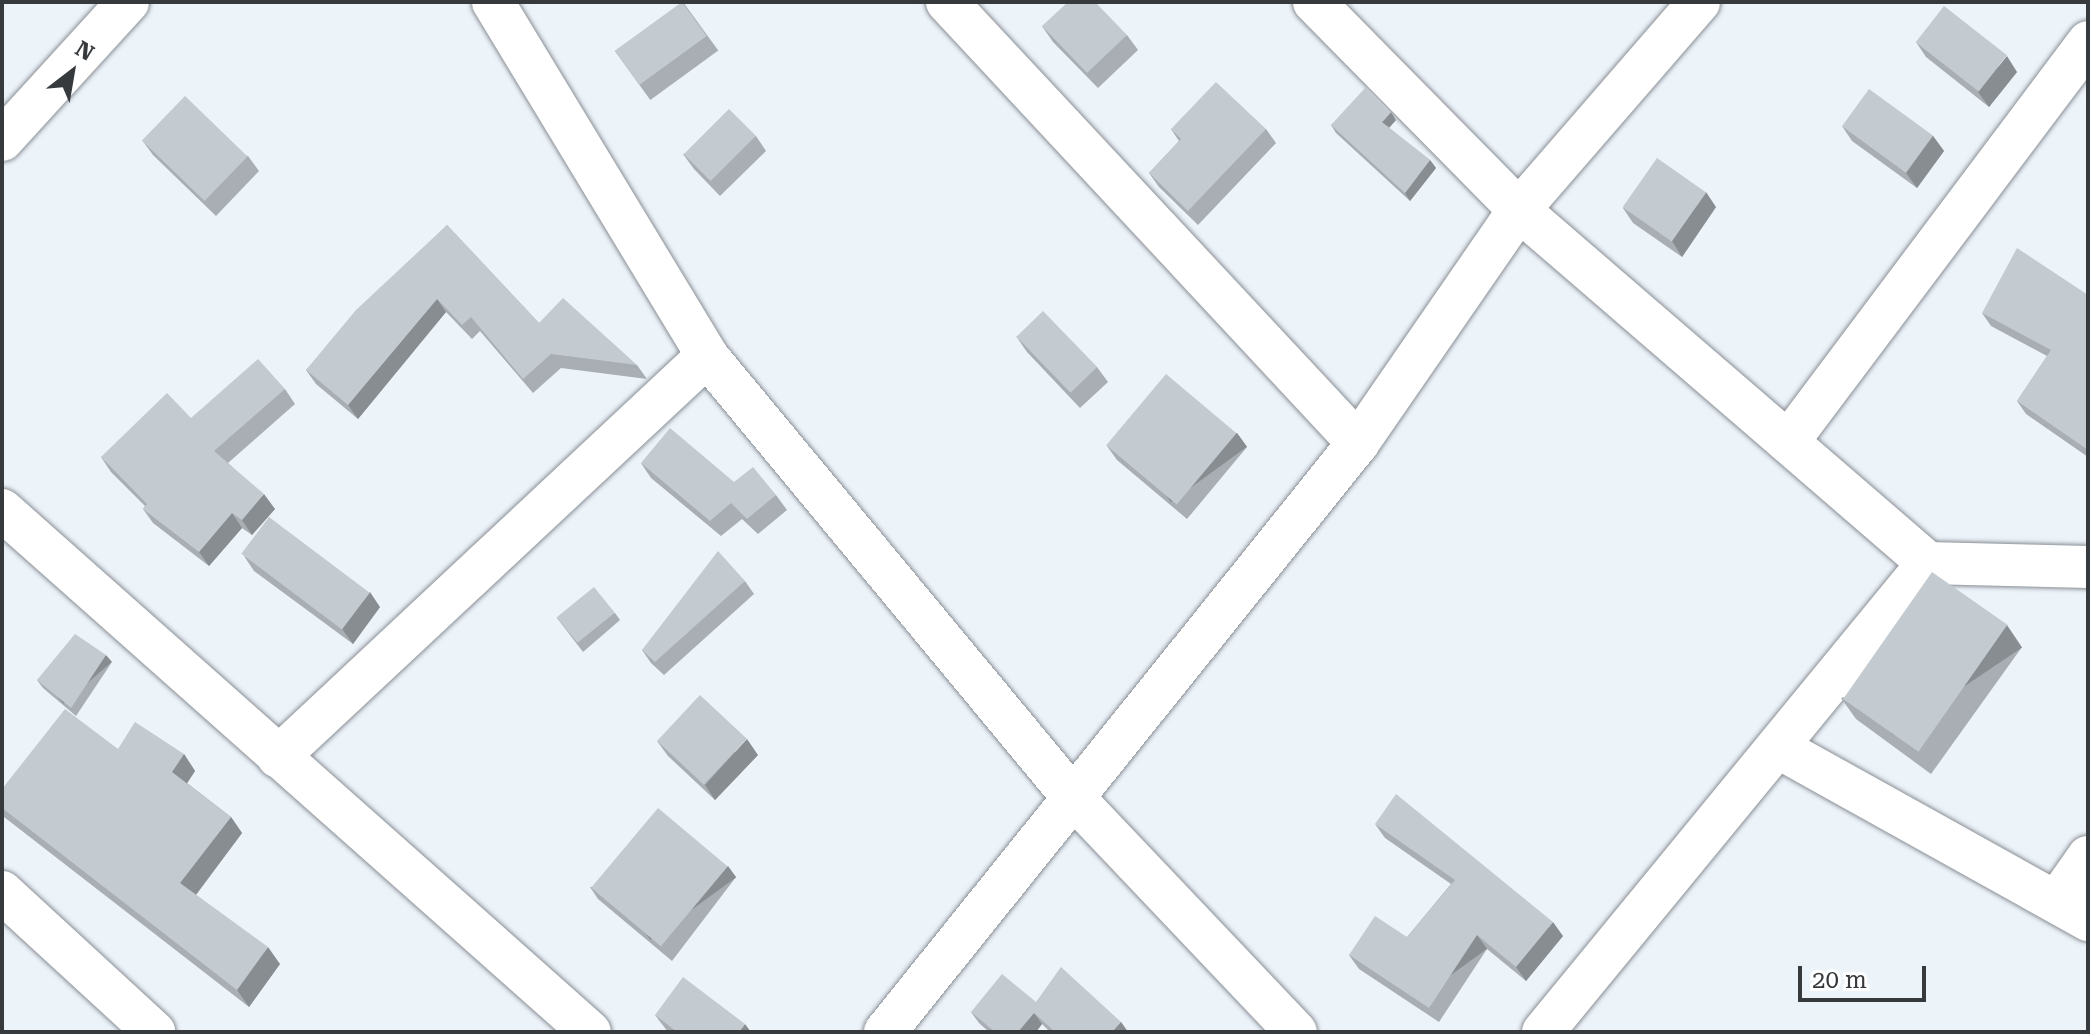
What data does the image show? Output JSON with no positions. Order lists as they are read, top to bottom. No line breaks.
{"scale_bar":"20 m","north":"top right"}
